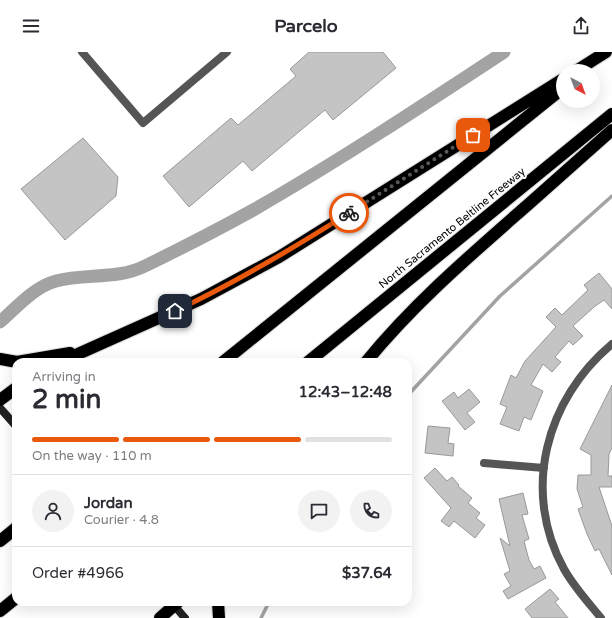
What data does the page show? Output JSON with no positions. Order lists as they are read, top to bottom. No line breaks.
{"streets":{"highway":["North Sacramento Beltline Freeway"]},"north":"bottom right","page":{"header":"Parcelo","heading":["2 min","Arriving in","12:43–12:48"],"panel":["Jordan","Courier · 4.8","Order #4966","$37.64"],"bar":"On the way · 110 m"}}
